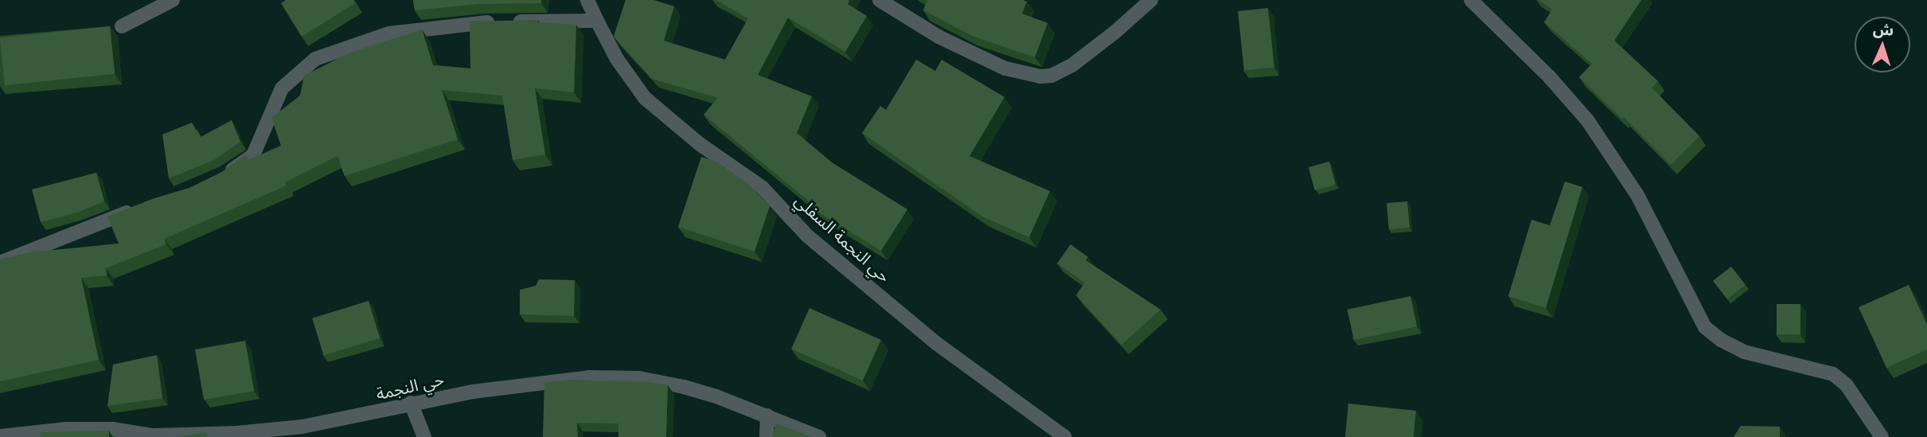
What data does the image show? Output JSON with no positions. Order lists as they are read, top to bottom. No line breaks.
{"streets":{"street":["حي النجمة السفلي","حي النجمة"]},"north":"top"}
